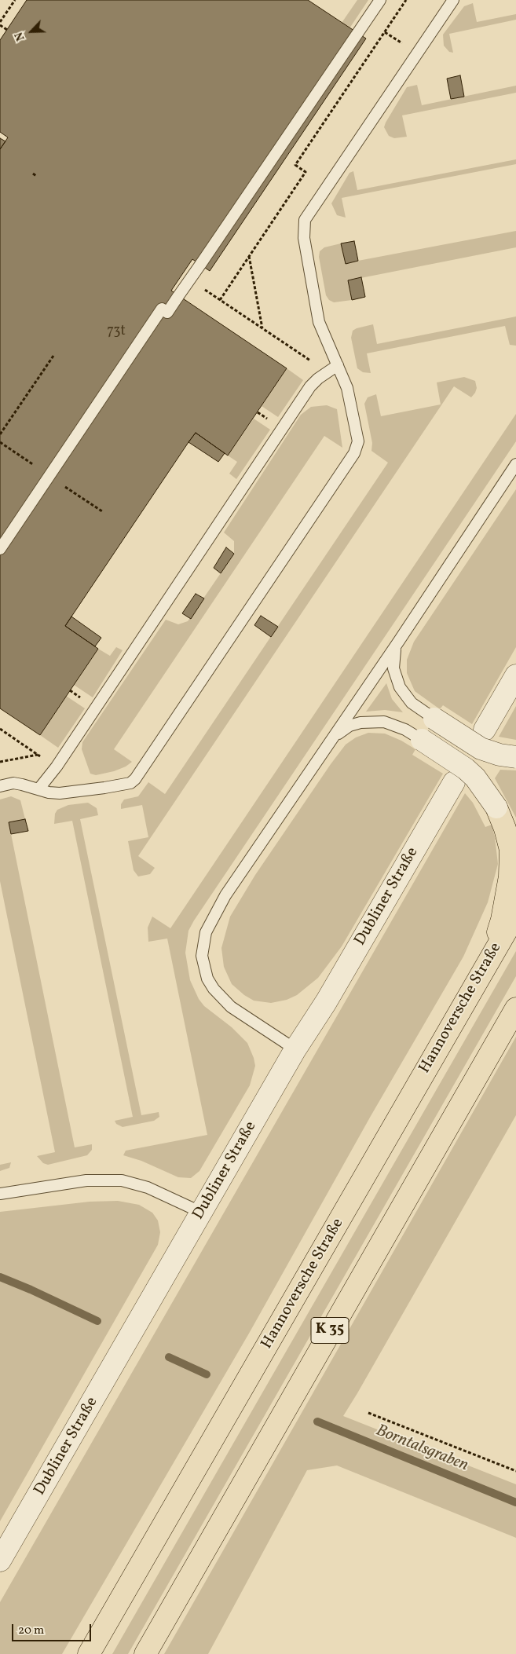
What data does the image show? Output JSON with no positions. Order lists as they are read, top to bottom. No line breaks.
{"streets":{"highway":["Hannoversche Straße","K 35"],"street":["Dubliner Straße"]},"water":["Borntalsgraben"],"house_numbers":["73t"],"scale_bar":"20 m","north":"bottom left"}
